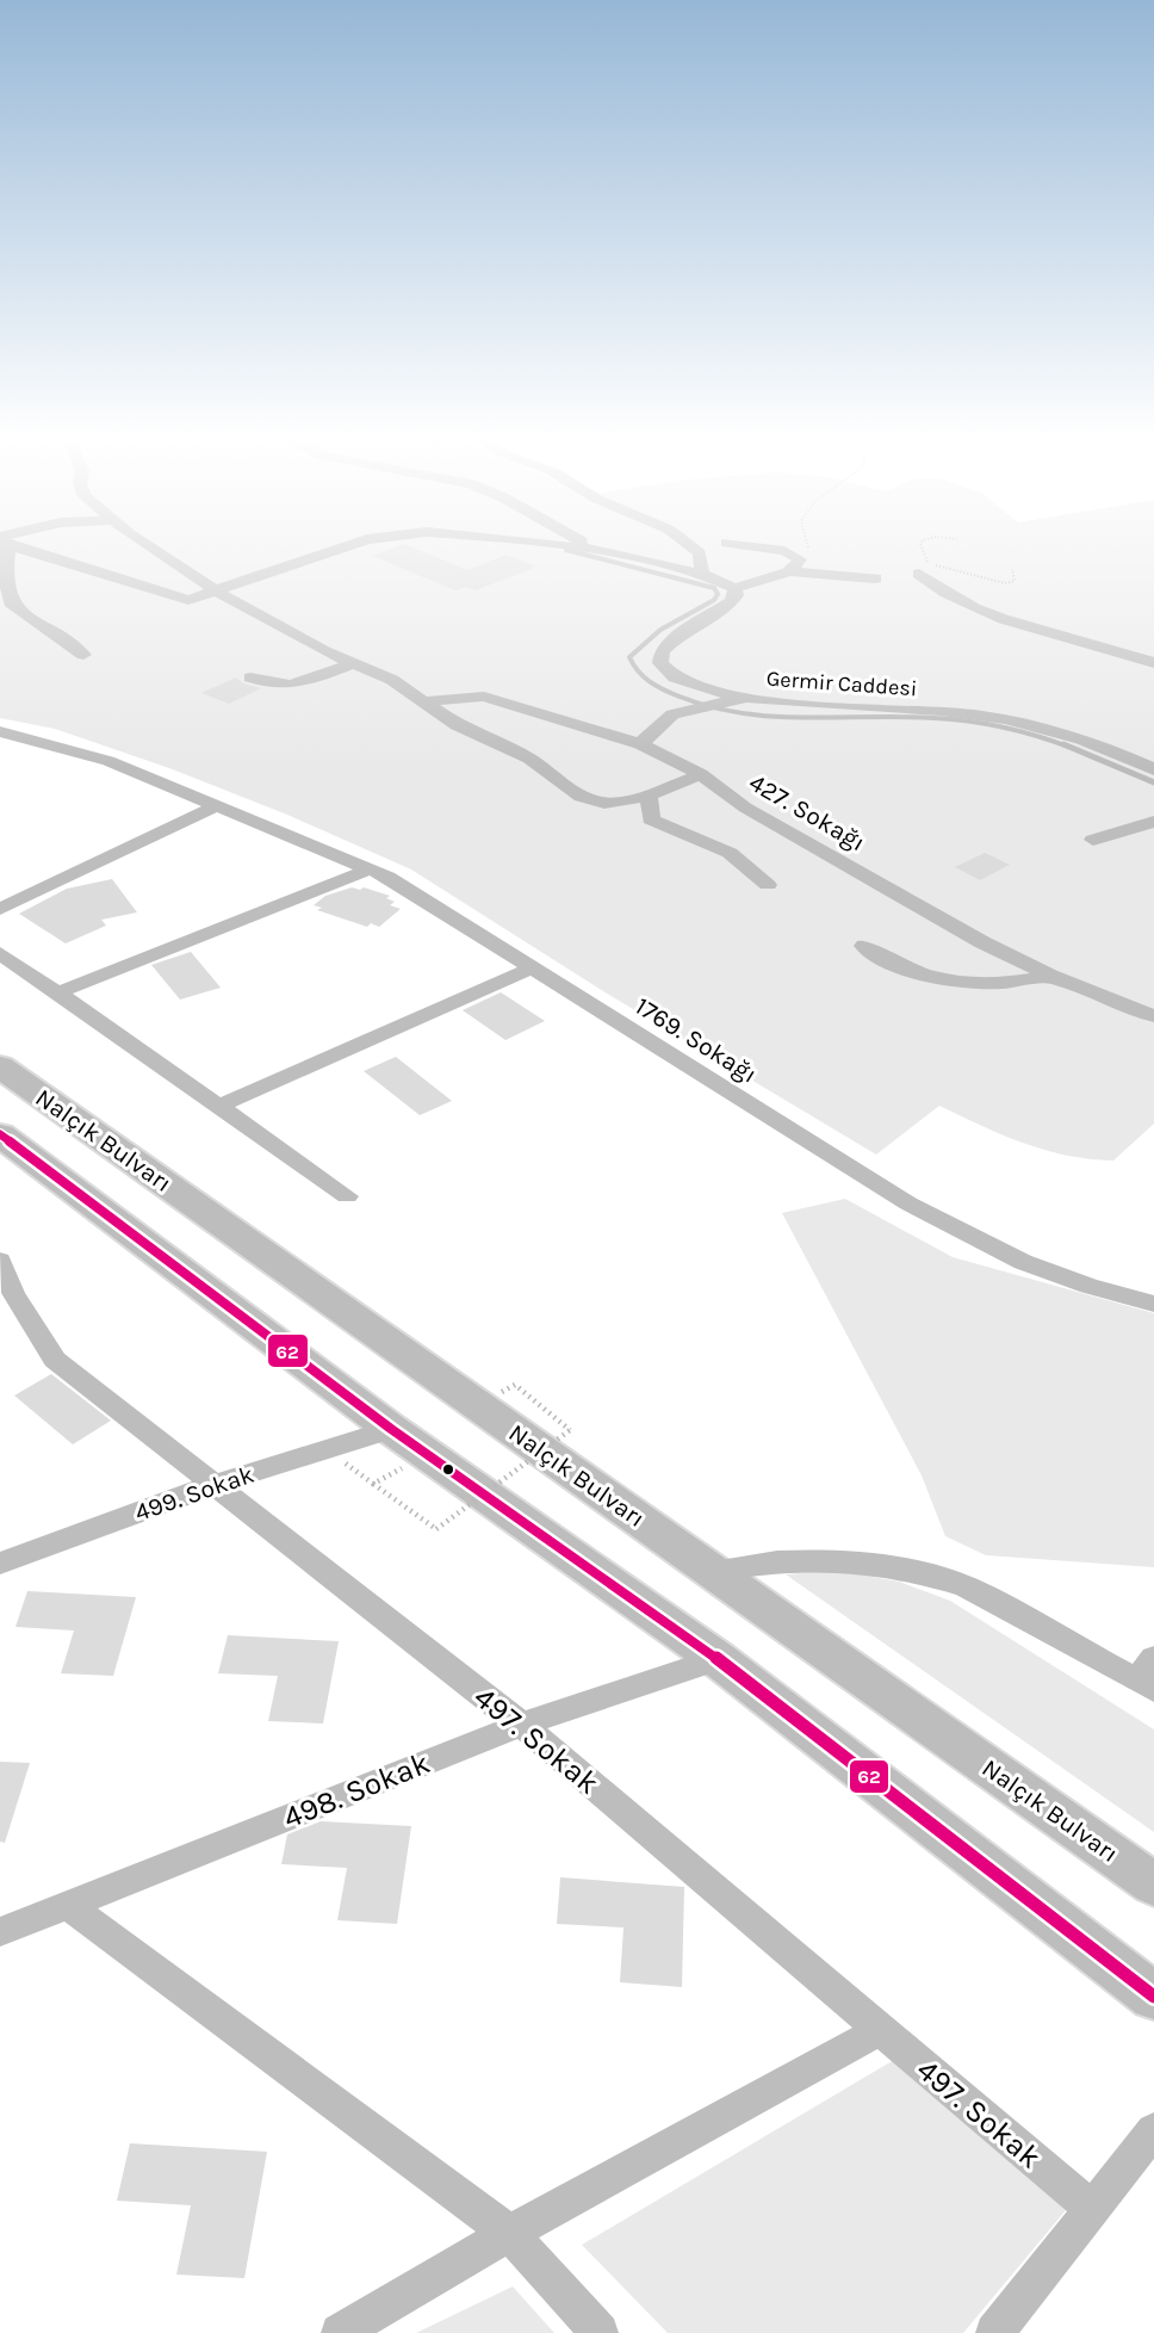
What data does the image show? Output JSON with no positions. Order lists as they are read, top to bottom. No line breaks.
{"streets":{"highway":["Nalçık Bulvarı"],"street":["Germir Caddesi","427. Sokağı","1769. Sokağı","499. Sokak","497. Sokak","498. Sokak"]},"crossings":[["499. Sokak","497. Sokak"],["497. Sokak","498. Sokak"]],"lines":["transit line 62"]}
